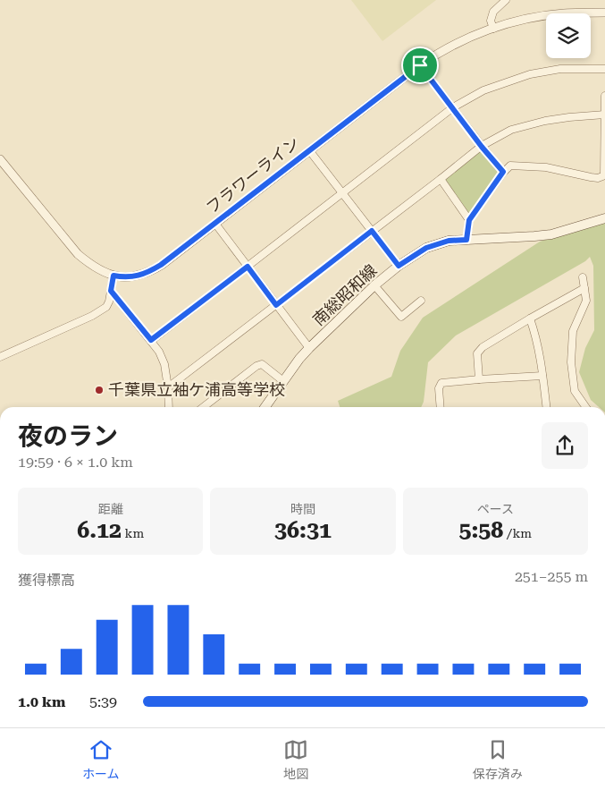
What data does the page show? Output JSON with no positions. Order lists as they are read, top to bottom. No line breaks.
{"streets":{"main road":["南総昭和線"],"street":["フラワーライン"]},"places":["千葉県立袖ケ浦高等学校"],"page":{"heading":["夜のラン","19:59 · 6 × 1.0 km"],"stats":[["距離","6.12 km"],["時間","36:31"],["ペース","5:58 /km"]],"chart":["獲得標高","251–255 m"],"list":[{"name":"1.0 km","note":"5:39"}],"tabs":["ホーム","地図","保存済み"]}}
